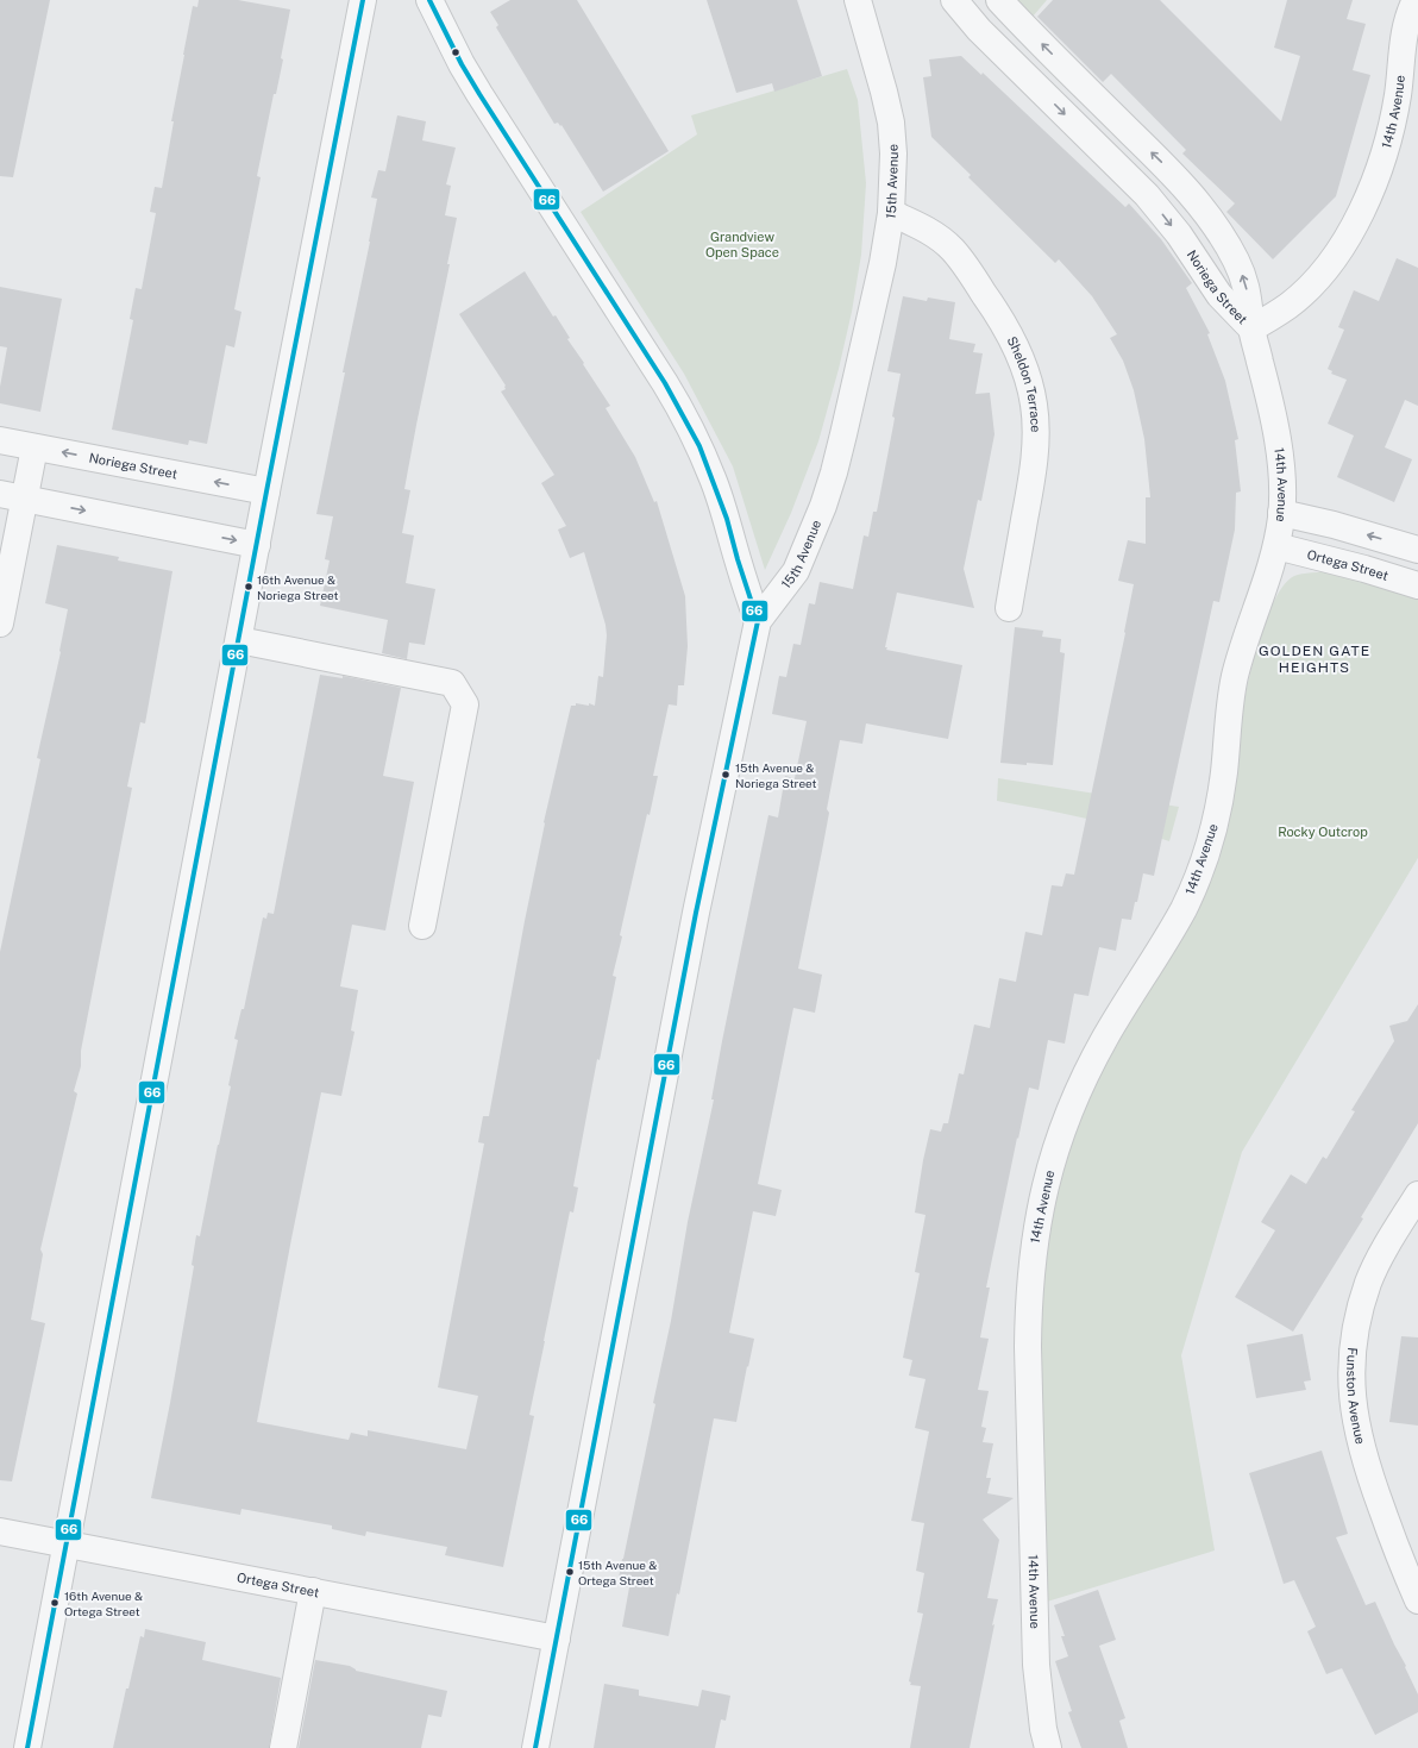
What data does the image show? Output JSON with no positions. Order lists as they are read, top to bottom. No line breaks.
{"streets":{"street":["14th Avenue","15th Avenue","Noriega Street","Sheldon Terrace","Ortega Street","Funston Avenue"]},"crossings":[["14th Avenue","Noriega Street"],["14th Avenue","Ortega Street"],["15th Avenue","Sheldon Terrace"],["15th Avenue","Ortega Street"]],"districts":["GOLDEN GATE HEIGHTS"],"parks":["Grandview Open Space","Rocky Outcrop"],"places":["16th Avenue & Noriega Street","15th Avenue & Noriega Street","15th Avenue & Ortega Street","16th Avenue & Ortega Street"],"lines":["transit line 66"]}
